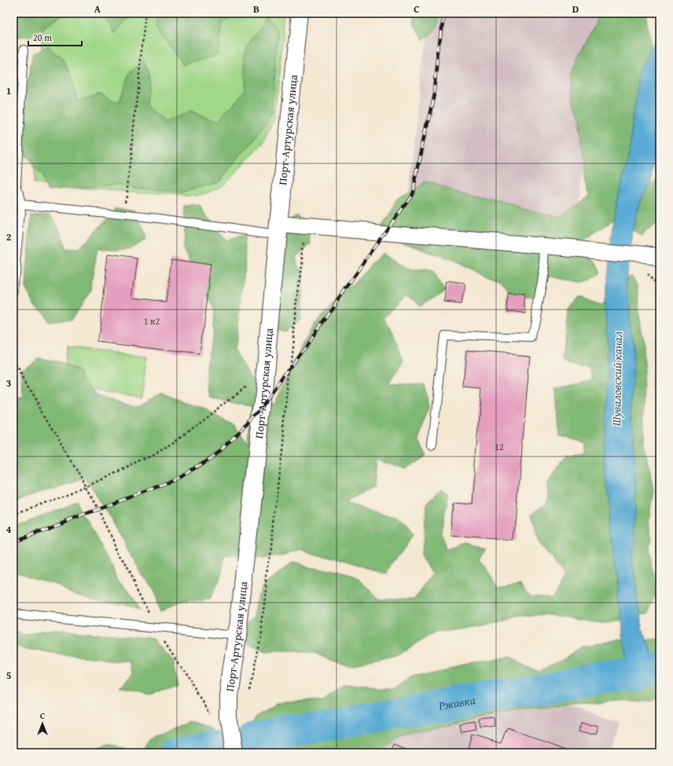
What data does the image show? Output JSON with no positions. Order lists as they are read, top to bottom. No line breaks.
{"streets":{"street":["Порт-Артурская улица"]},"water":["Шуваловский канал","Ржавка"],"house_numbers":["1 к2","12"],"scale_bar":"20 m","north":"top","grid":{"columns":["A","B","C","D"],"rows":["1","2","3","4","5"]}}
